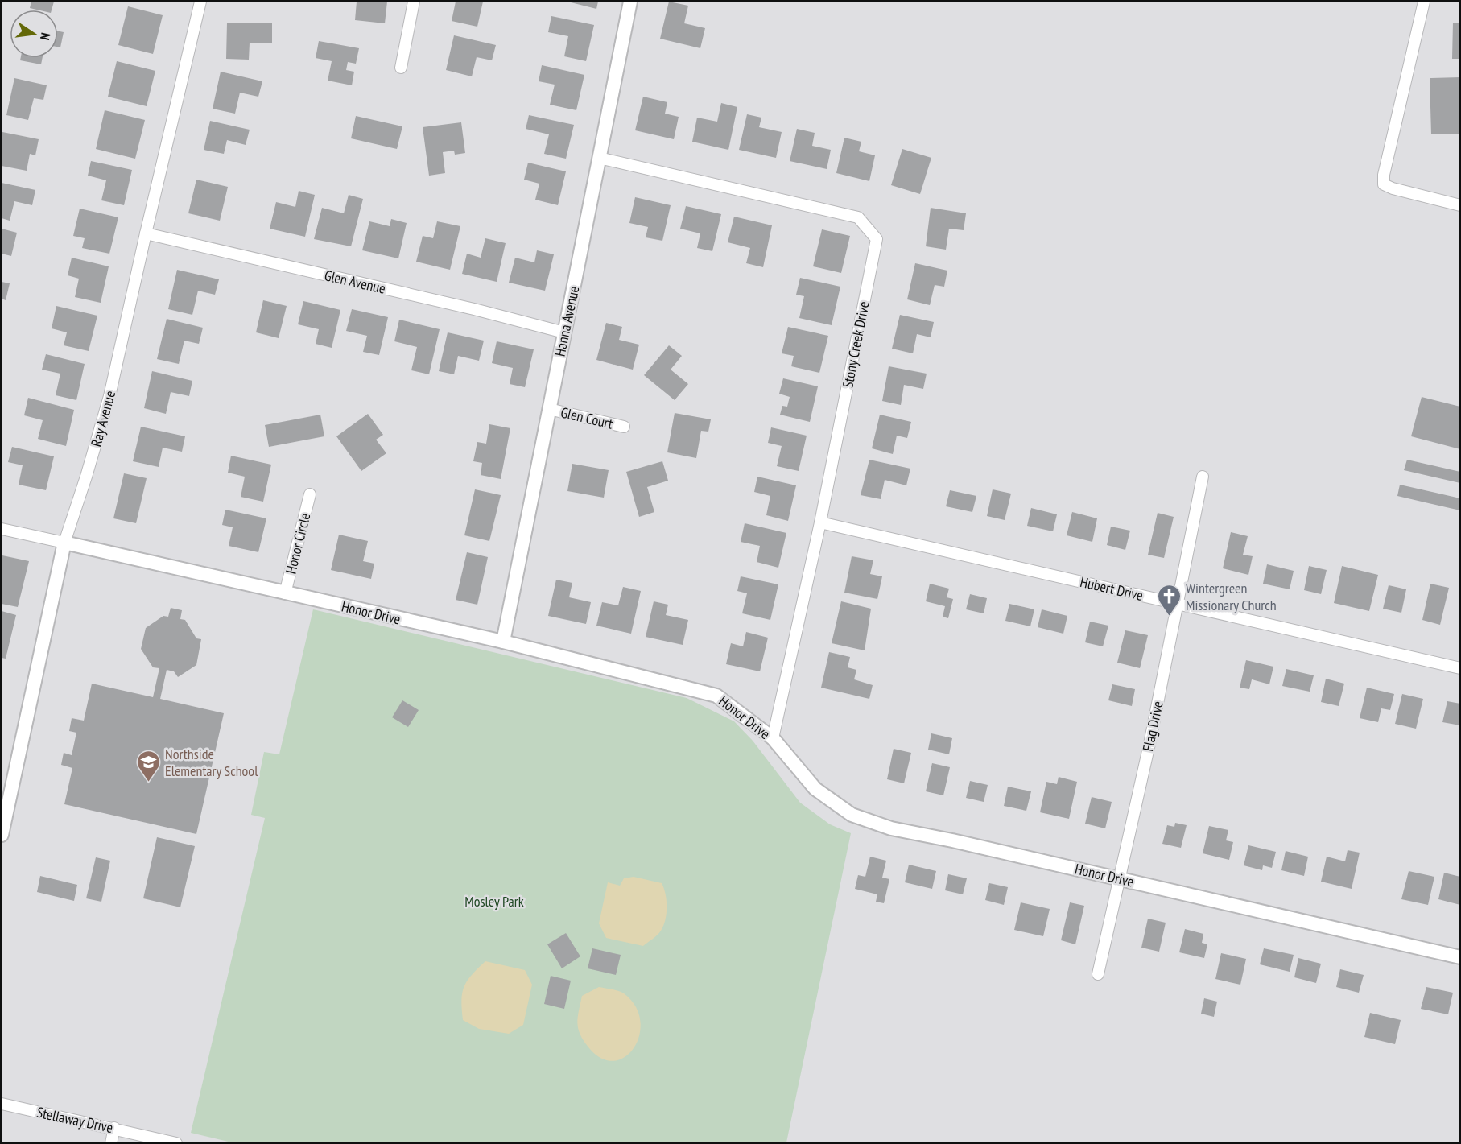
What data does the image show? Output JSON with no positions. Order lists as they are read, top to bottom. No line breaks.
{"streets":{"street":["Glen Avenue","Hanna Avenue","Stony Creek Drive","Glen Court","Ray Avenue","Honor Circle","Hubert Drive","Honor Drive","Flag Drive","Stellaway Drive"]},"crossings":[["Glen Avenue","Hanna Avenue"],["Glen Avenue","Ray Avenue"],["Hanna Avenue","Stony Creek Drive"],["Hanna Avenue","Glen Court"],["Hanna Avenue","Honor Drive"],["Stony Creek Drive","Hubert Drive"],["Stony Creek Drive","Honor Drive"],["Ray Avenue","Honor Drive"],["Honor Circle","Honor Drive"],["Hubert Drive","Flag Drive"],["Honor Drive","Flag Drive"]],"parks":["Mosley Park"],"places":{"church":["Wintergreen Missionary Church"],"school or university":["Northside Elementary School"]},"north":"right"}
